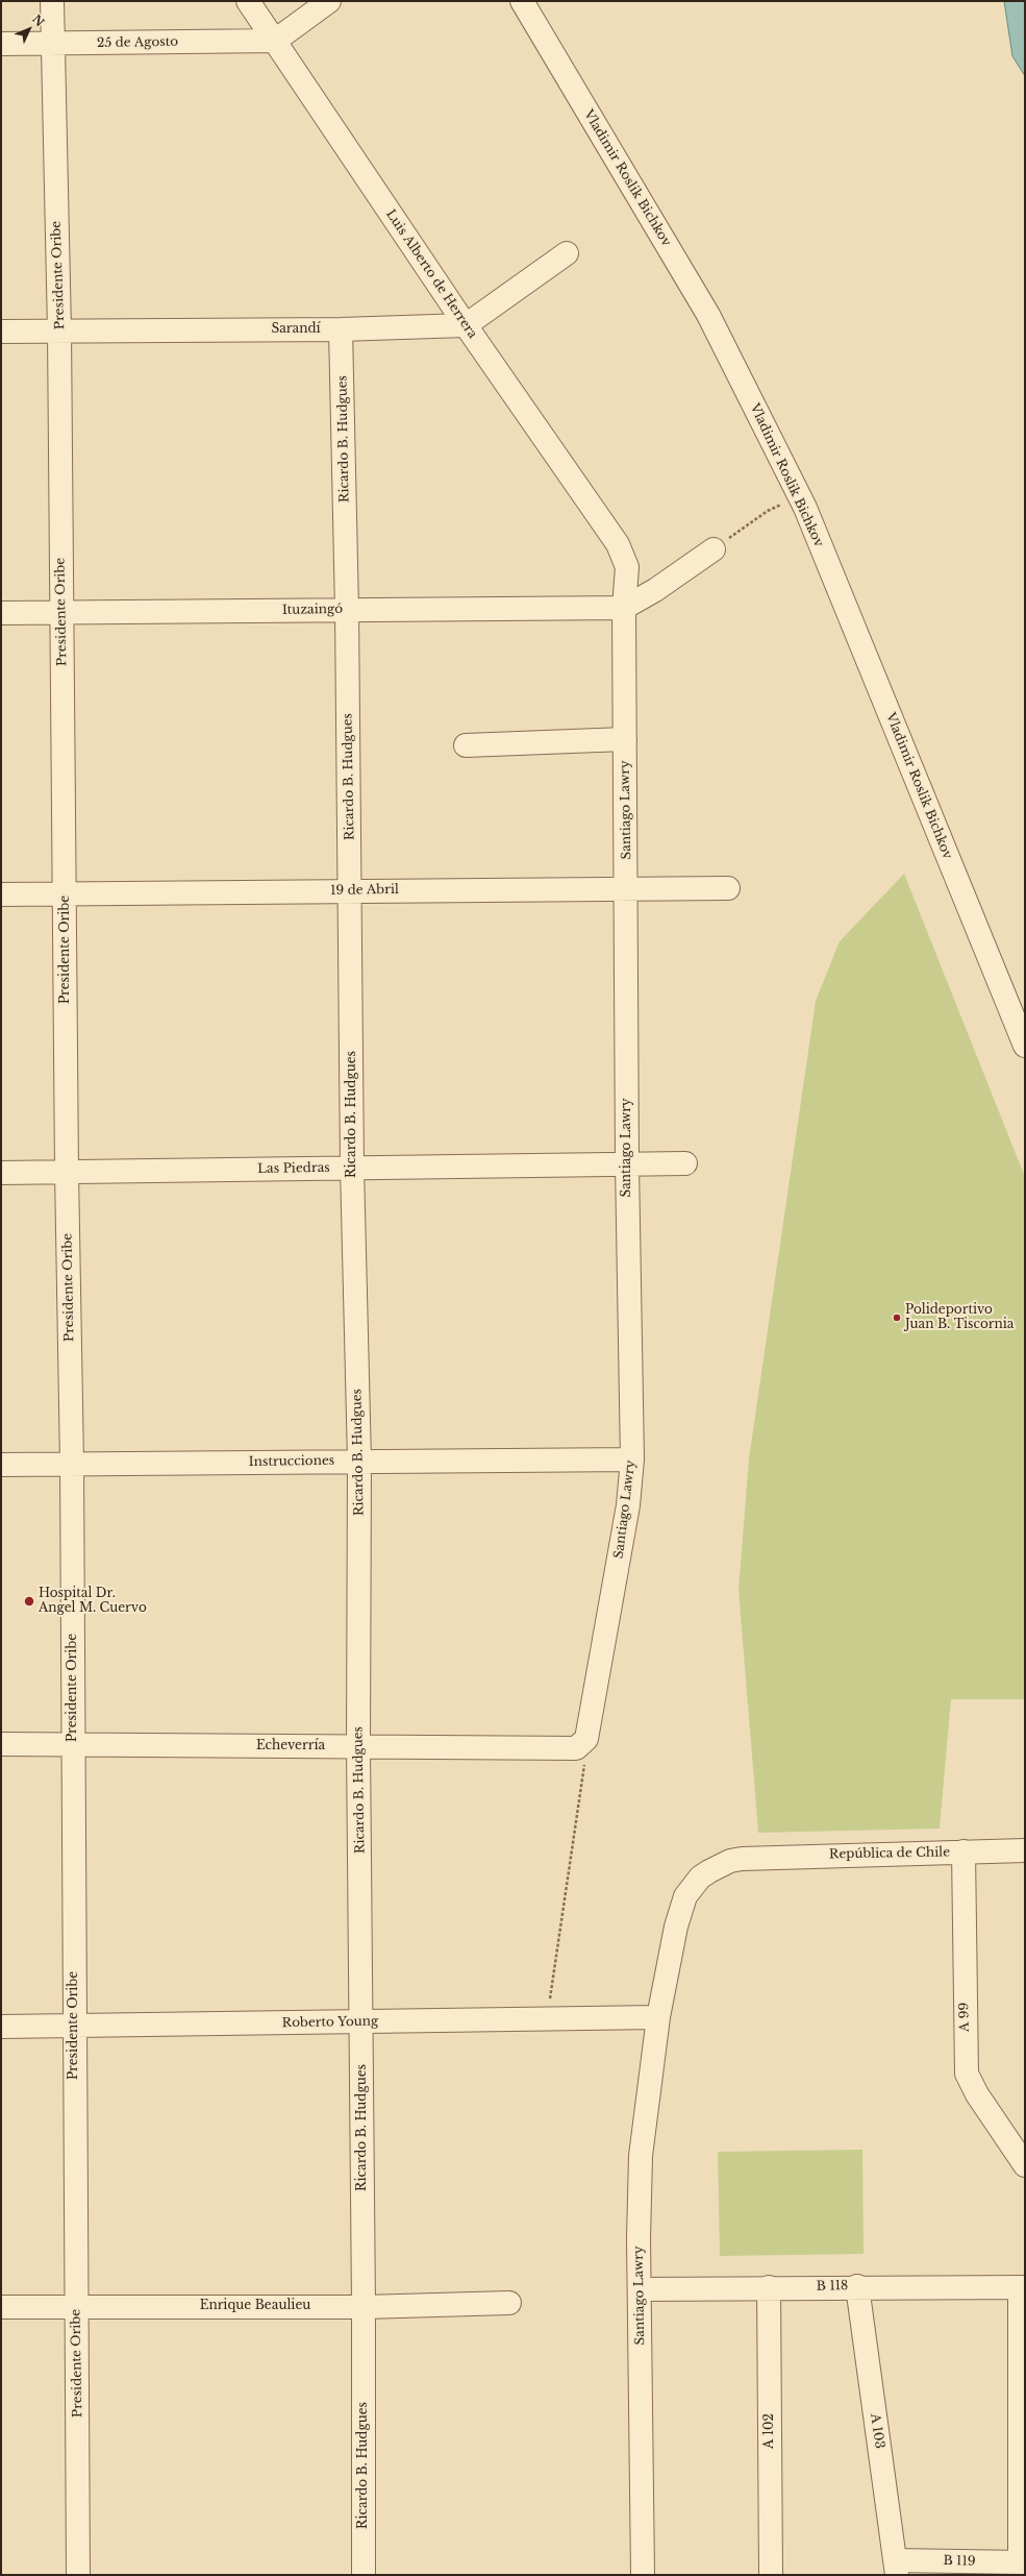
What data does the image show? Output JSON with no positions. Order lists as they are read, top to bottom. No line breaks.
{"streets":{"street":["25 de Agosto","Vladimir Roslik Bichkov","Luis Alberto de Herrera","Presidente Oribe","Sarandí","Ricardo B. Hudgues","Ituzaingó","Santiago Lawry","19 de Abril","Las Piedras","Instrucciones","Echeverría","República de Chile","A 99","Roberto Young","B 118","Enrique Beaulieu","A 102","A 103","B 119"]},"crossings":[["25 de Agosto","Luis Alberto de Herrera"],["25 de Agosto","Presidente Oribe"],["Luis Alberto de Herrera","Sarandí"],["Luis Alberto de Herrera","Santiago Lawry"],["Presidente Oribe","Sarandí"],["Presidente Oribe","Ituzaingó"],["Presidente Oribe","19 de Abril"],["Presidente Oribe","Las Piedras"],["Presidente Oribe","Instrucciones"],["Presidente Oribe","Echeverría"],["Presidente Oribe","Roberto Young"],["Presidente Oribe","Enrique Beaulieu"],["Sarandí","Ricardo B. Hudgues"],["Ricardo B. Hudgues","Ituzaingó"],["Ricardo B. Hudgues","19 de Abril"],["Ricardo B. Hudgues","Las Piedras"],["Ricardo B. Hudgues","Instrucciones"],["Ricardo B. Hudgues","Echeverría"],["Ricardo B. Hudgues","Roberto Young"],["Ricardo B. Hudgues","Enrique Beaulieu"],["Ituzaingó","Santiago Lawry"],["Santiago Lawry","19 de Abril"],["Santiago Lawry","Las Piedras"],["Santiago Lawry","Instrucciones"],["Santiago Lawry","Echeverría"],["Santiago Lawry","República de Chile"],["Santiago Lawry","Roberto Young"],["Santiago Lawry","B 118"],["República de Chile","A 99"],["República de Chile","Roberto Young"],["B 118","A 102"],["B 118","A 103"],["A 103","B 119"]],"places":["Polideportivo Juan B. Tiscornia","Hospital Dr. Angel M. Cuervo"],"north":"top right"}
